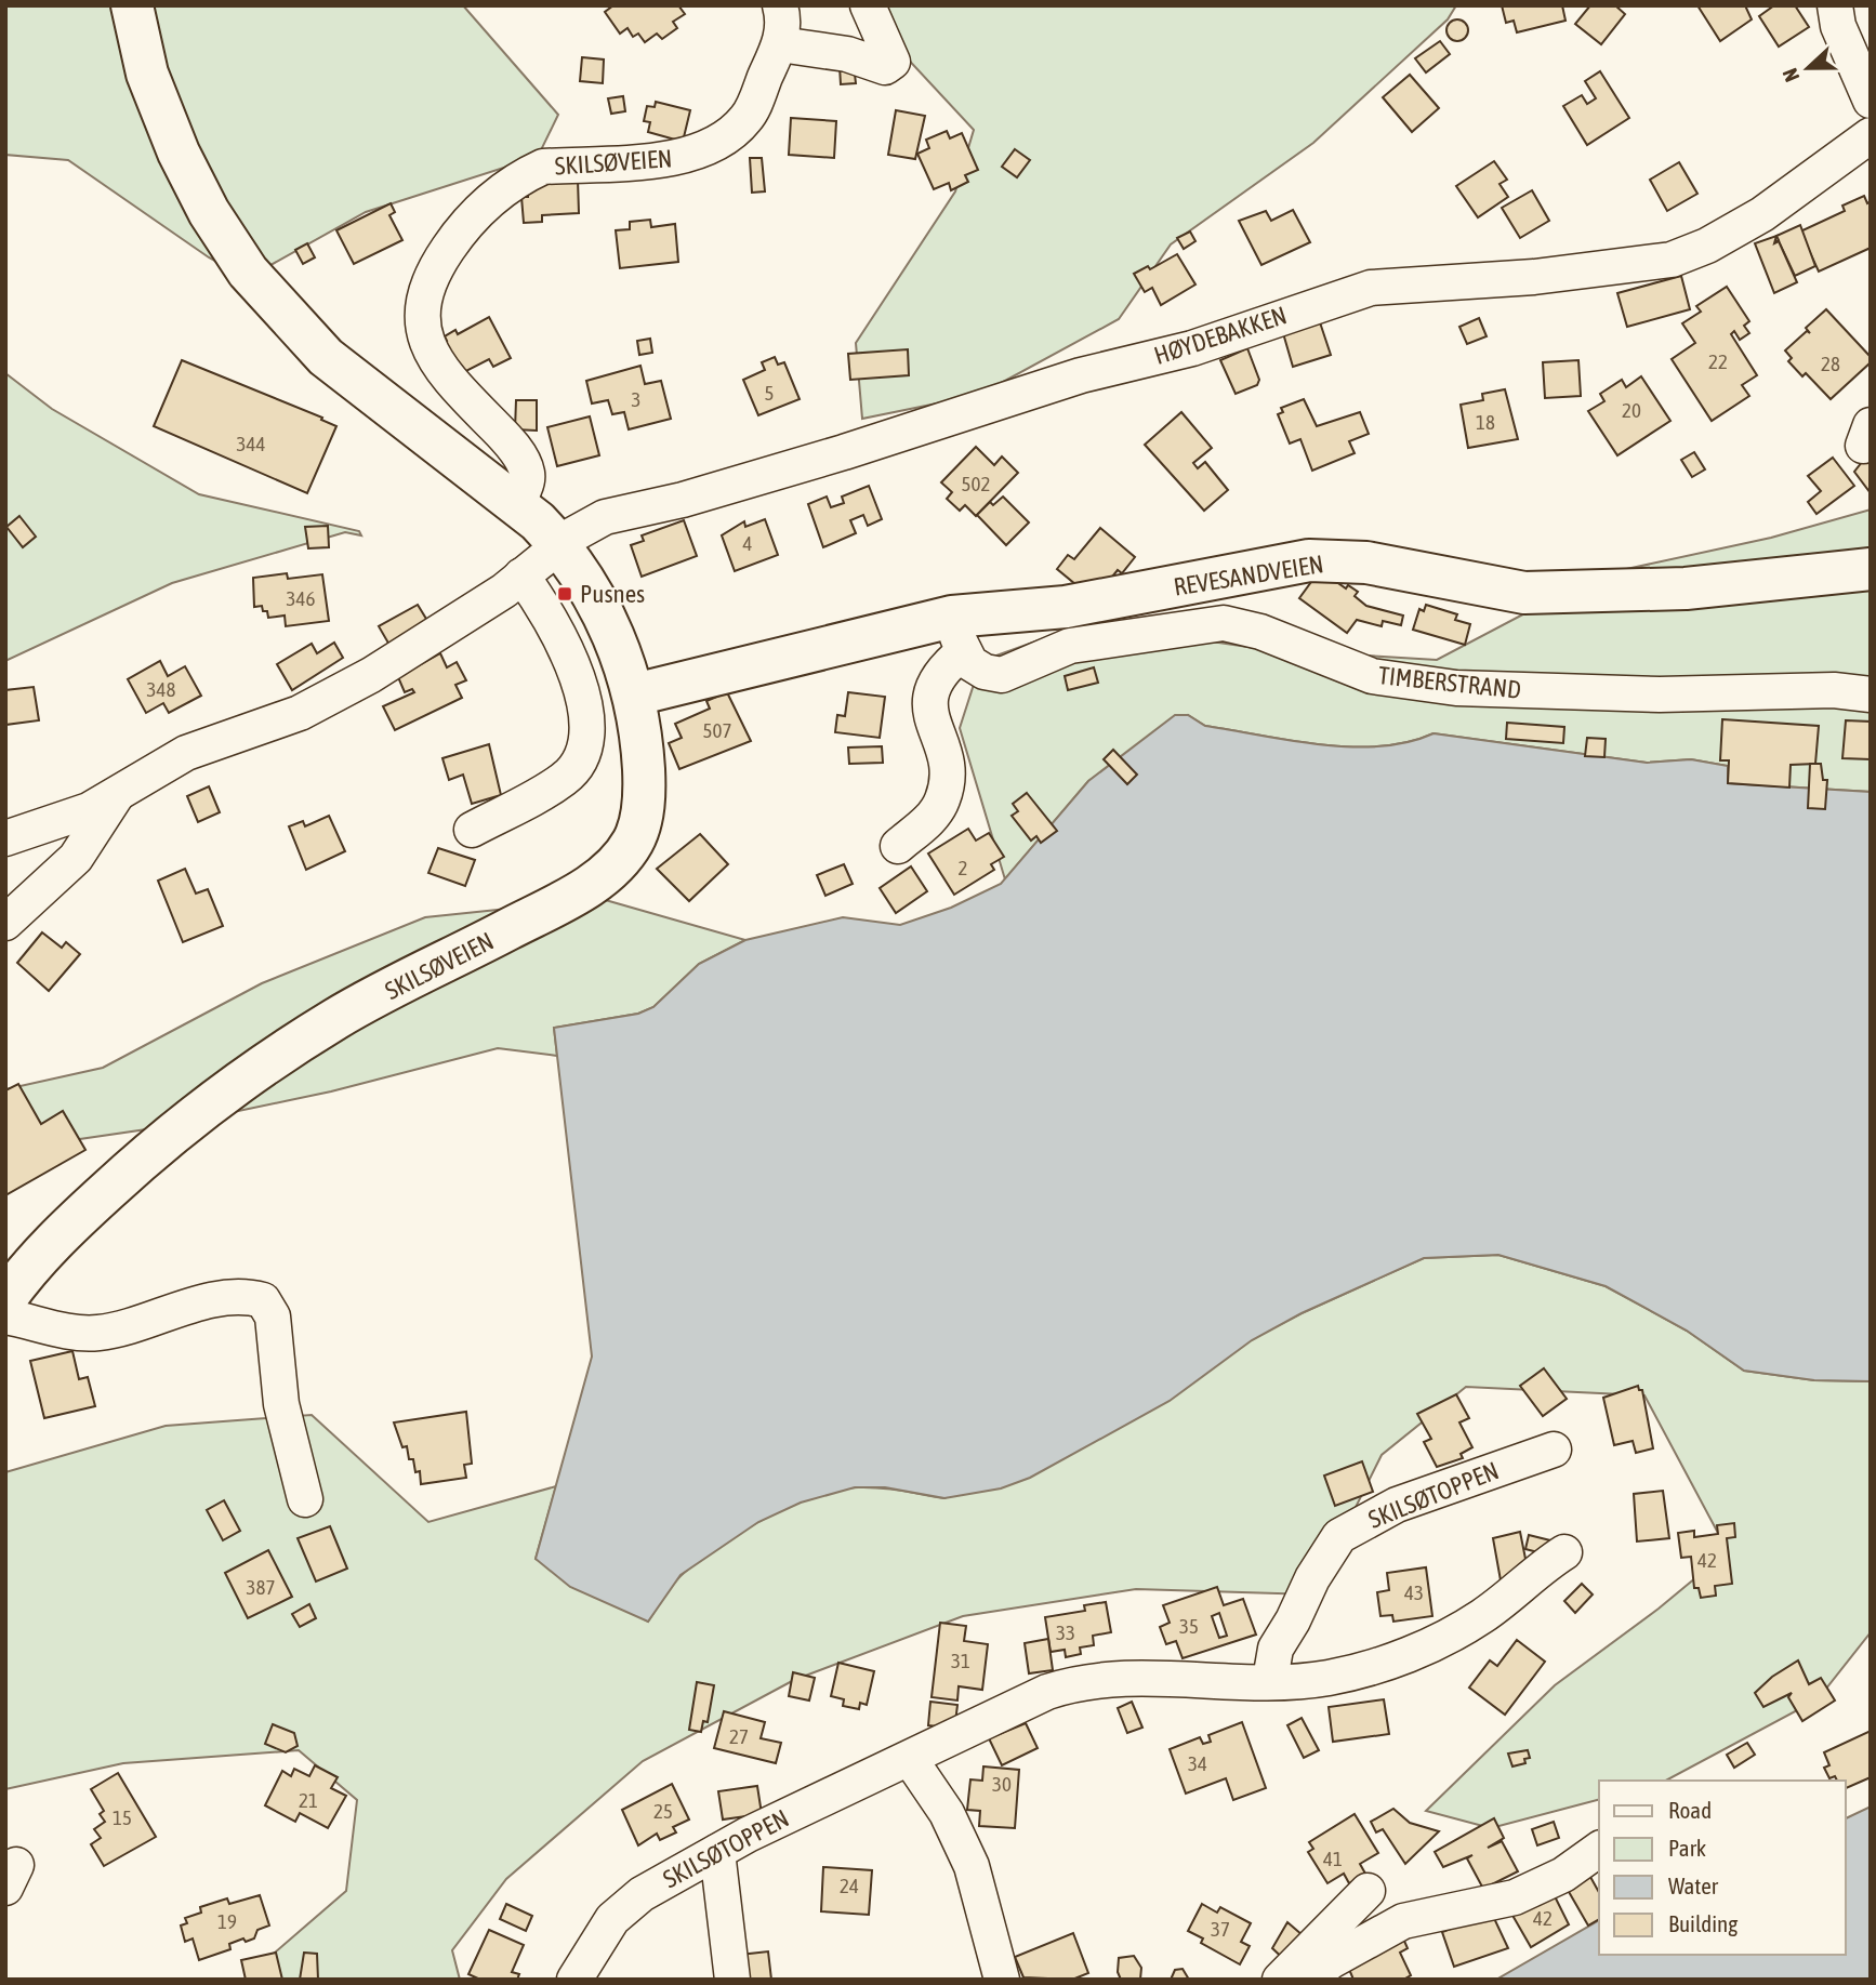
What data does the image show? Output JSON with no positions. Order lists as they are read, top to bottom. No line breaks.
{"streets":{"main road":["SKILSØVEIEN","REVESANDVEIEN"],"street":["HØYDEBAKKEN","TIMBERSTRAND","SKILSØTOPPEN"]},"crossings":[["SKILSØVEIEN","HØYDEBAKKEN"],["SKILSØVEIEN","REVESANDVEIEN"],["REVESANDVEIEN","TIMBERSTRAND"]],"places":{"transit":["Pusnes"]},"house_numbers":["22","28","5","3","20","18","344","502","4","346","348","507","2","42","387","43","35","33","31","27","34","30","21","25","15","41","24","42","19","37"],"legend":["Road","Park","Water","Building"],"north":"left"}
